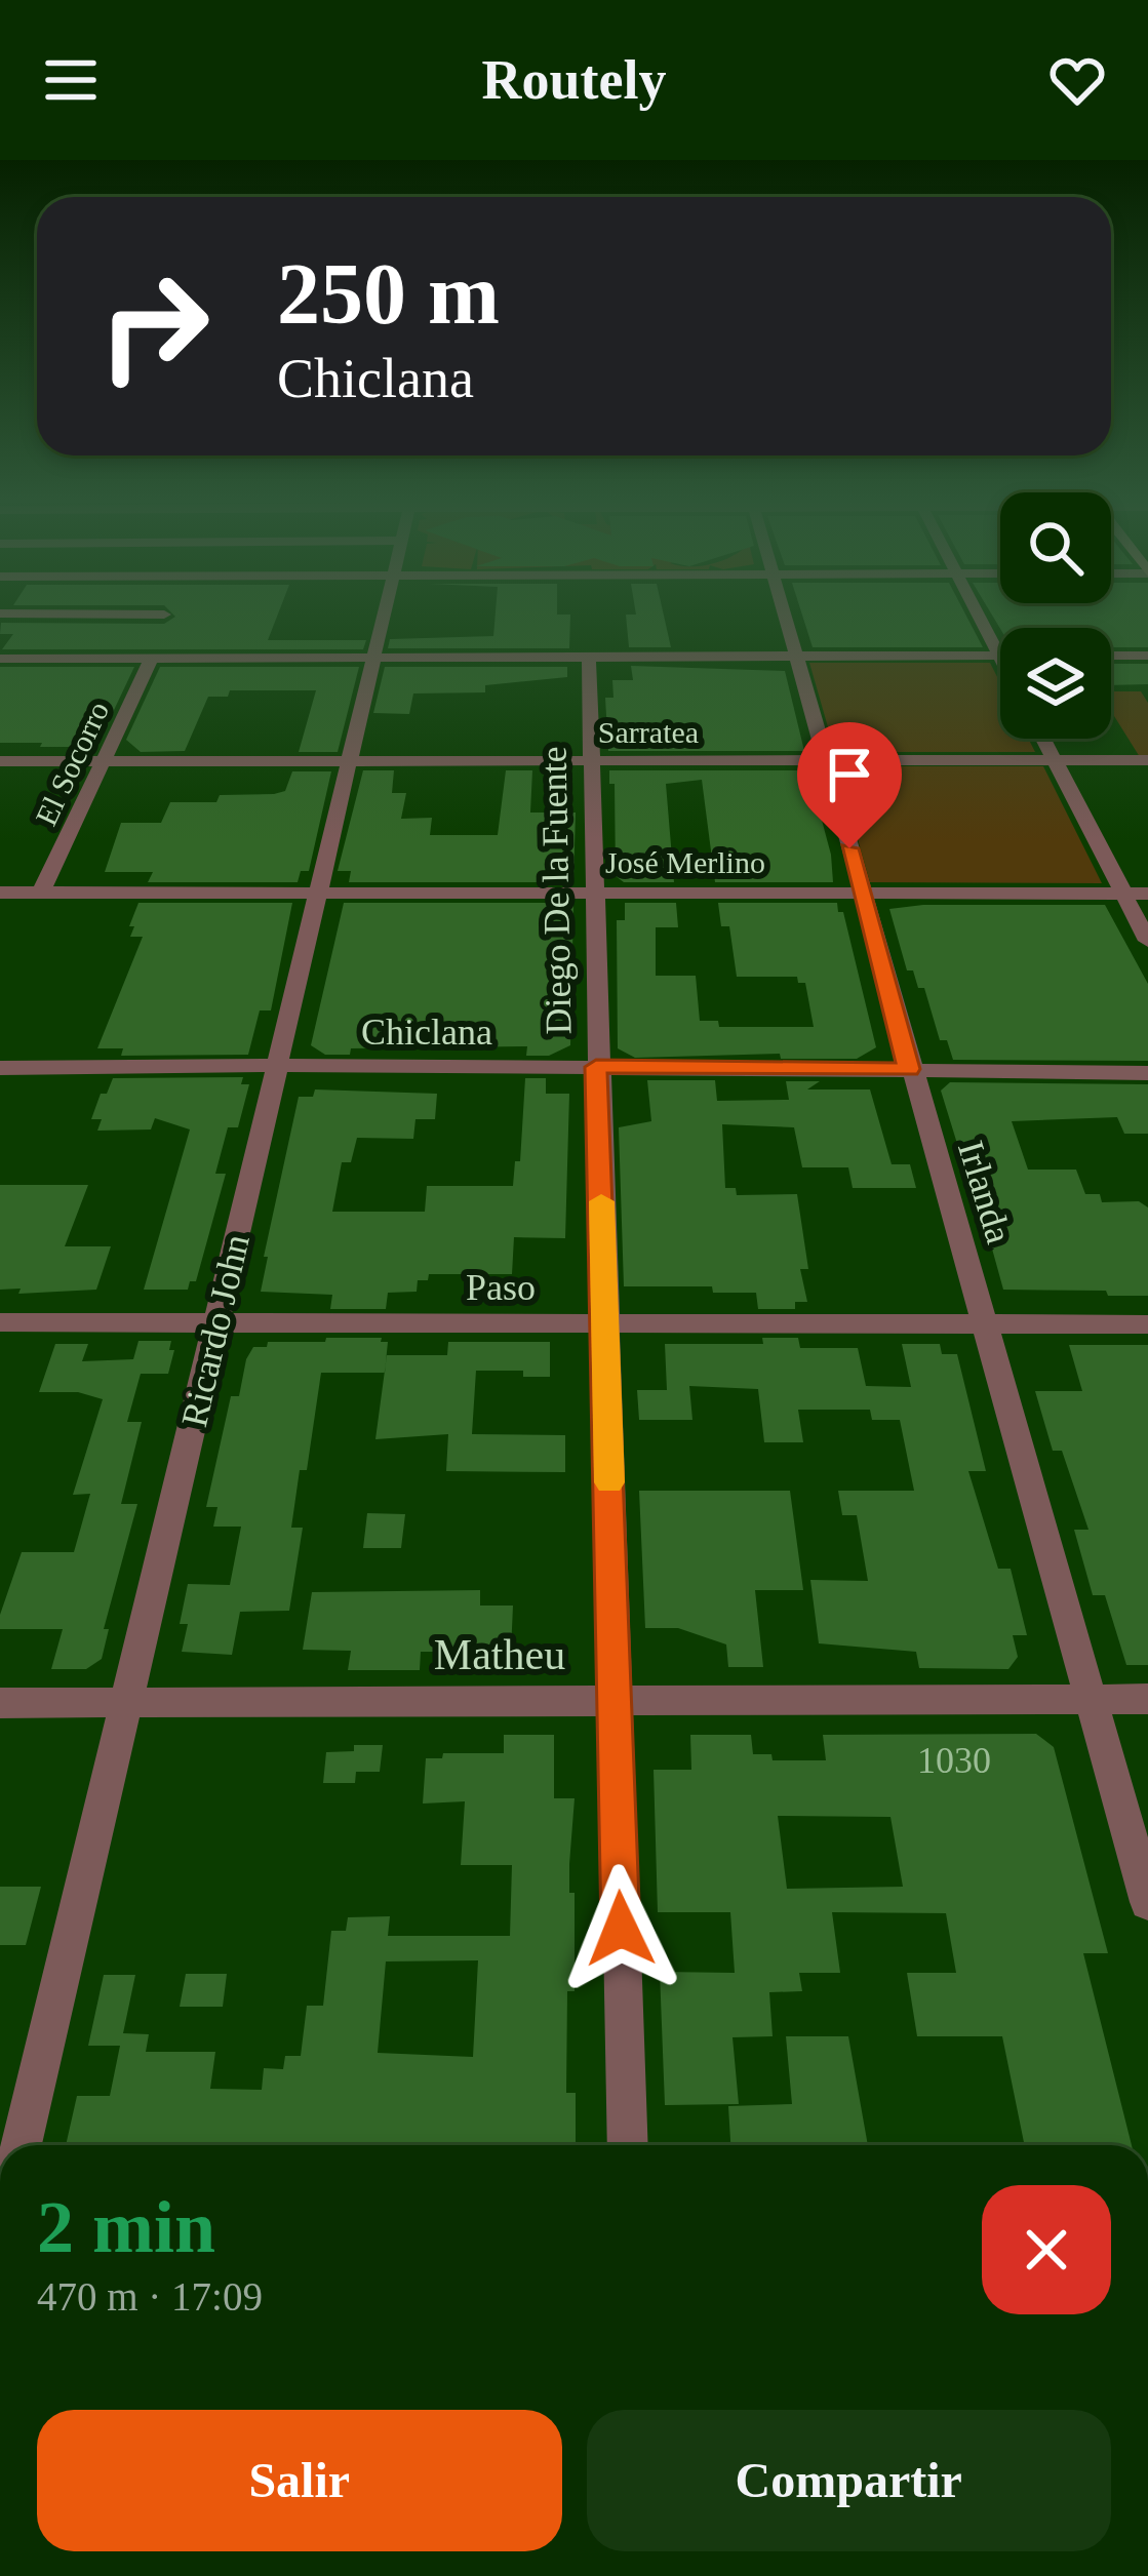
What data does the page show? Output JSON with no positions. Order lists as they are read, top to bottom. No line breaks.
{"streets":{"street":["Sarratea","El Socorro","José Merlino","Diego De la Fuente","Chiclana","Irlanda","Paso","Ricardo John","Matheu"]},"crossings":[["Sarratea","El Socorro"],["Sarratea","Diego De la Fuente"],["Sarratea","Irlanda"],["Sarratea","Ricardo John"],["El Socorro","José Merlino"],["José Merlino","Diego De la Fuente"],["José Merlino","Irlanda"],["José Merlino","Ricardo John"],["Diego De la Fuente","Chiclana"],["Diego De la Fuente","Paso"],["Diego De la Fuente","Matheu"],["Chiclana","Irlanda"],["Chiclana","Ricardo John"],["Irlanda","Paso"],["Irlanda","Matheu"],["Paso","Ricardo John"],["Ricardo John","Matheu"]],"house_numbers":["1030"],"page":{"header":"Routely","turn":["250 m","Chiclana"],"heading":["2 min","470 m · 17:09"],"buttons":["Salir","Compartir"]}}
